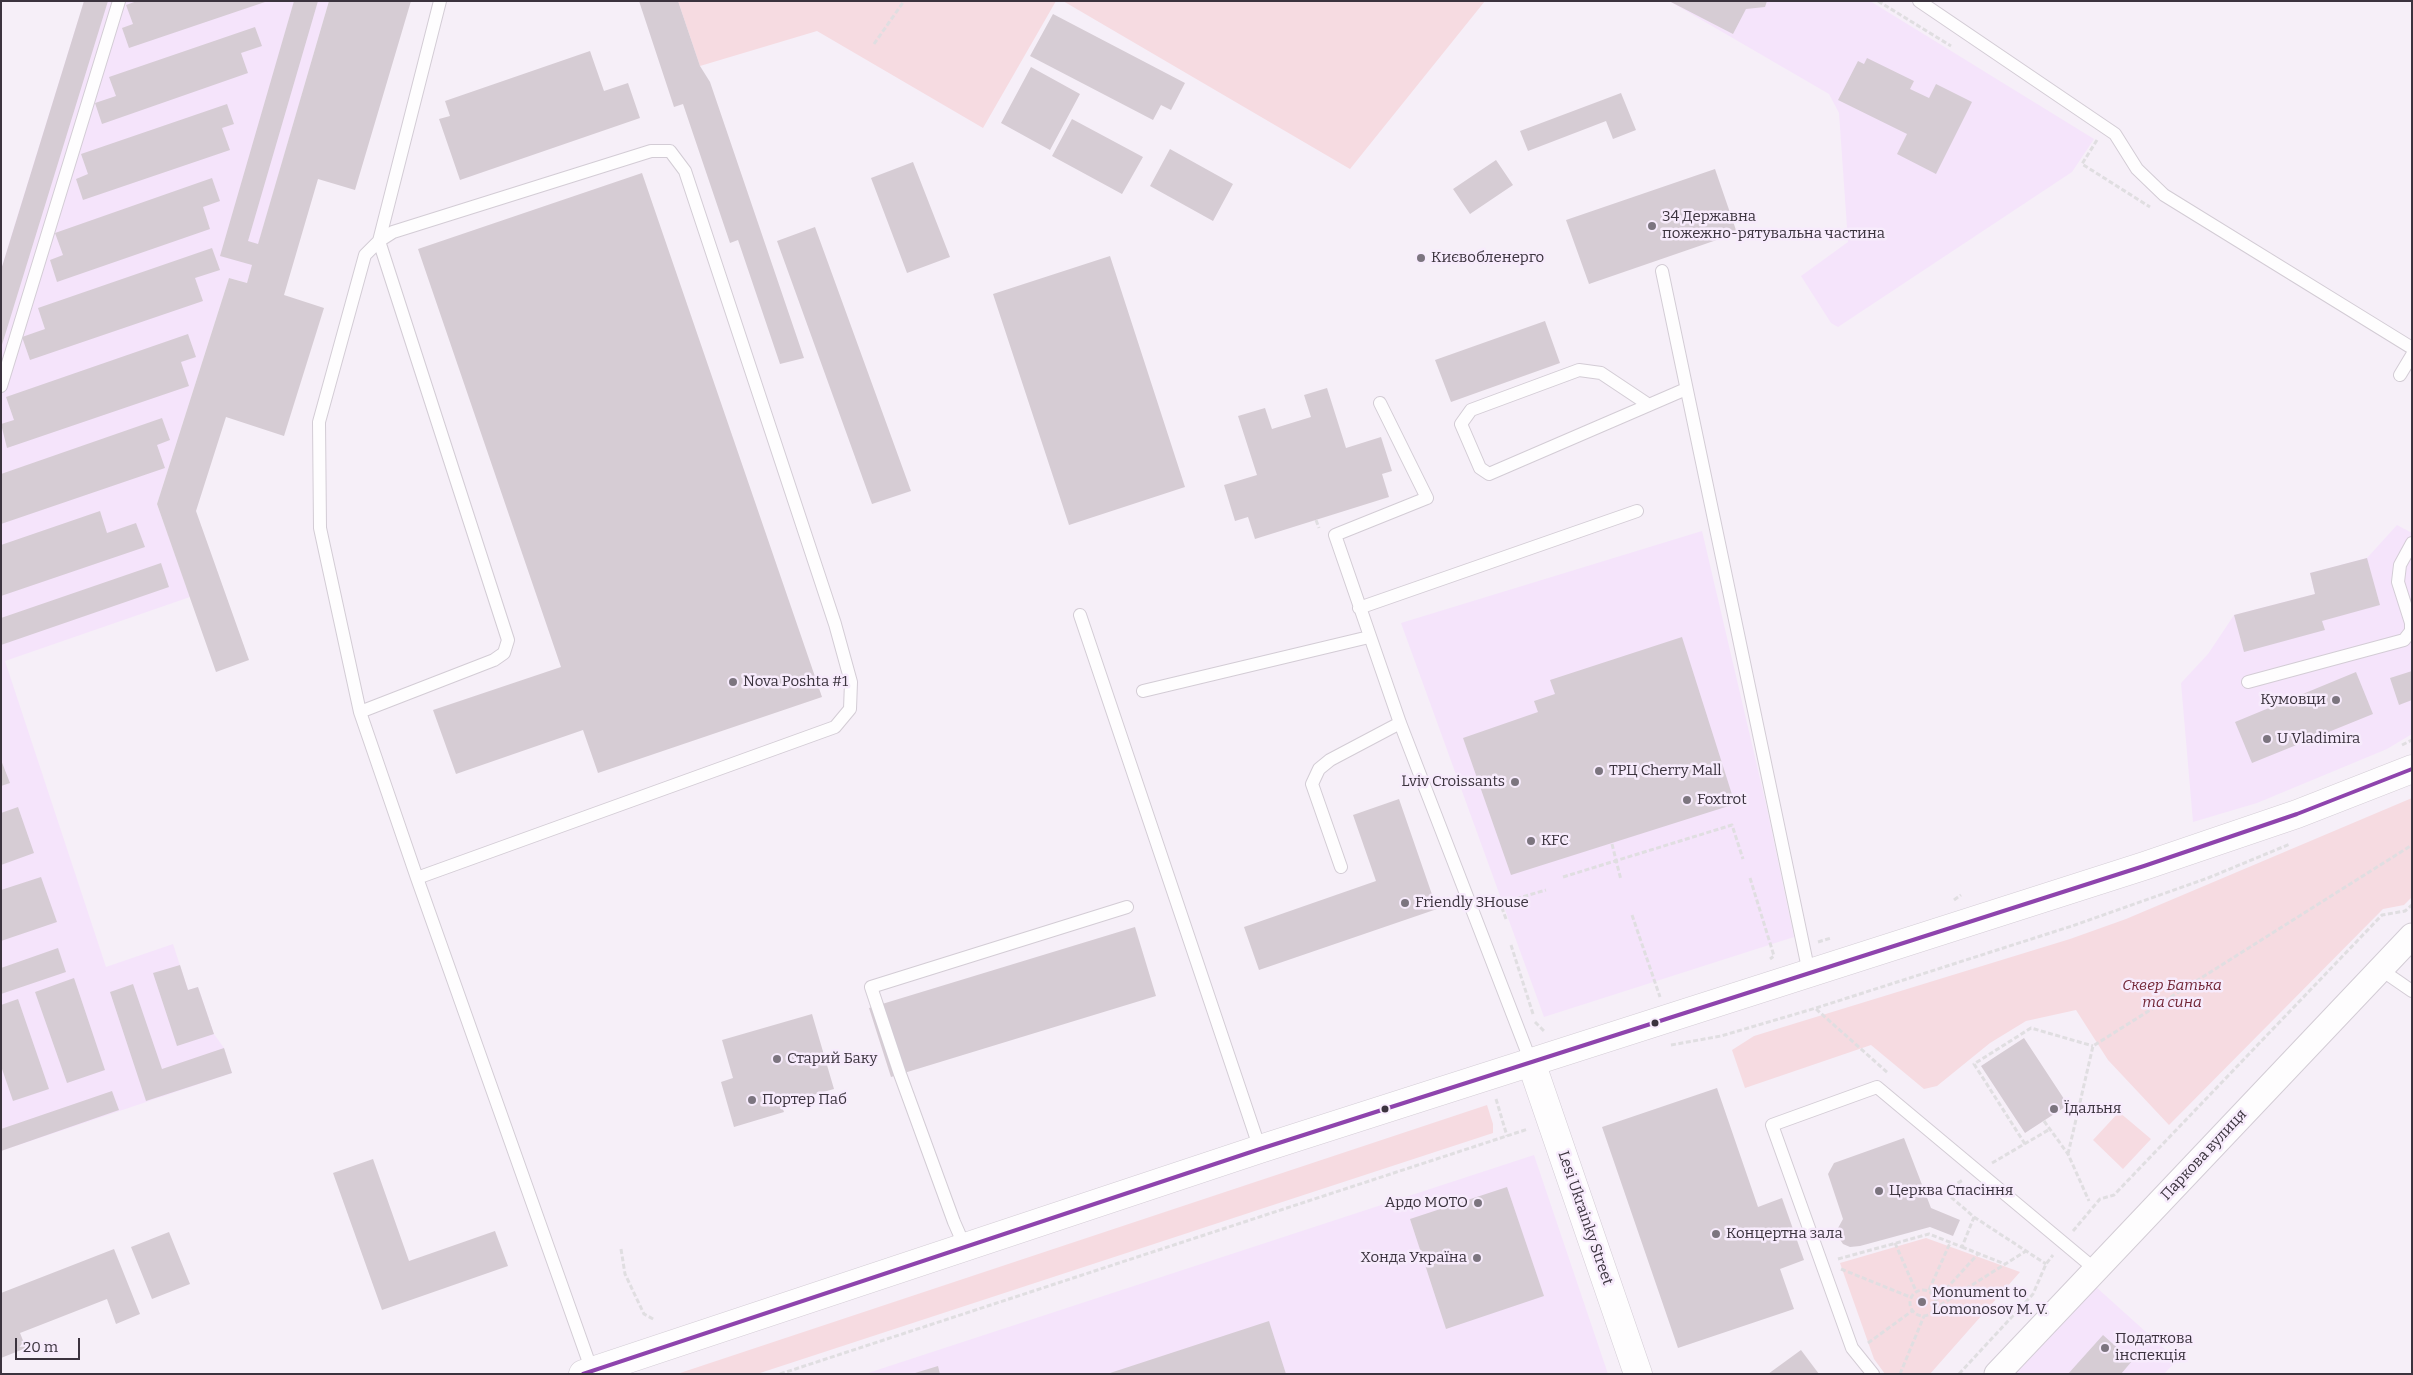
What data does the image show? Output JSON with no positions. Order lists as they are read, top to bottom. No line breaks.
{"streets":{"main road":["Lesi Ukrainky Street"],"street":["Паркова вулиця"]},"parks":["Сквер Батька та сина"],"places":["34 Державна пожежно-рятувальна частина","Києвобленерго","Nova Poshta #1","Кумовци","U Vladimira","ТРЦ Cherry Mall","Lviv Croissants","Foxtrot","KFC","Friendly 3House","Старий Баку","Портер Паб","Їдальня","Церква Спасіння","Ардо МОТО","Концертна зала","Хонда Україна","Monument to Lomonosov M. V.","Податкова інспекція"],"scale_bar":"20 m"}
